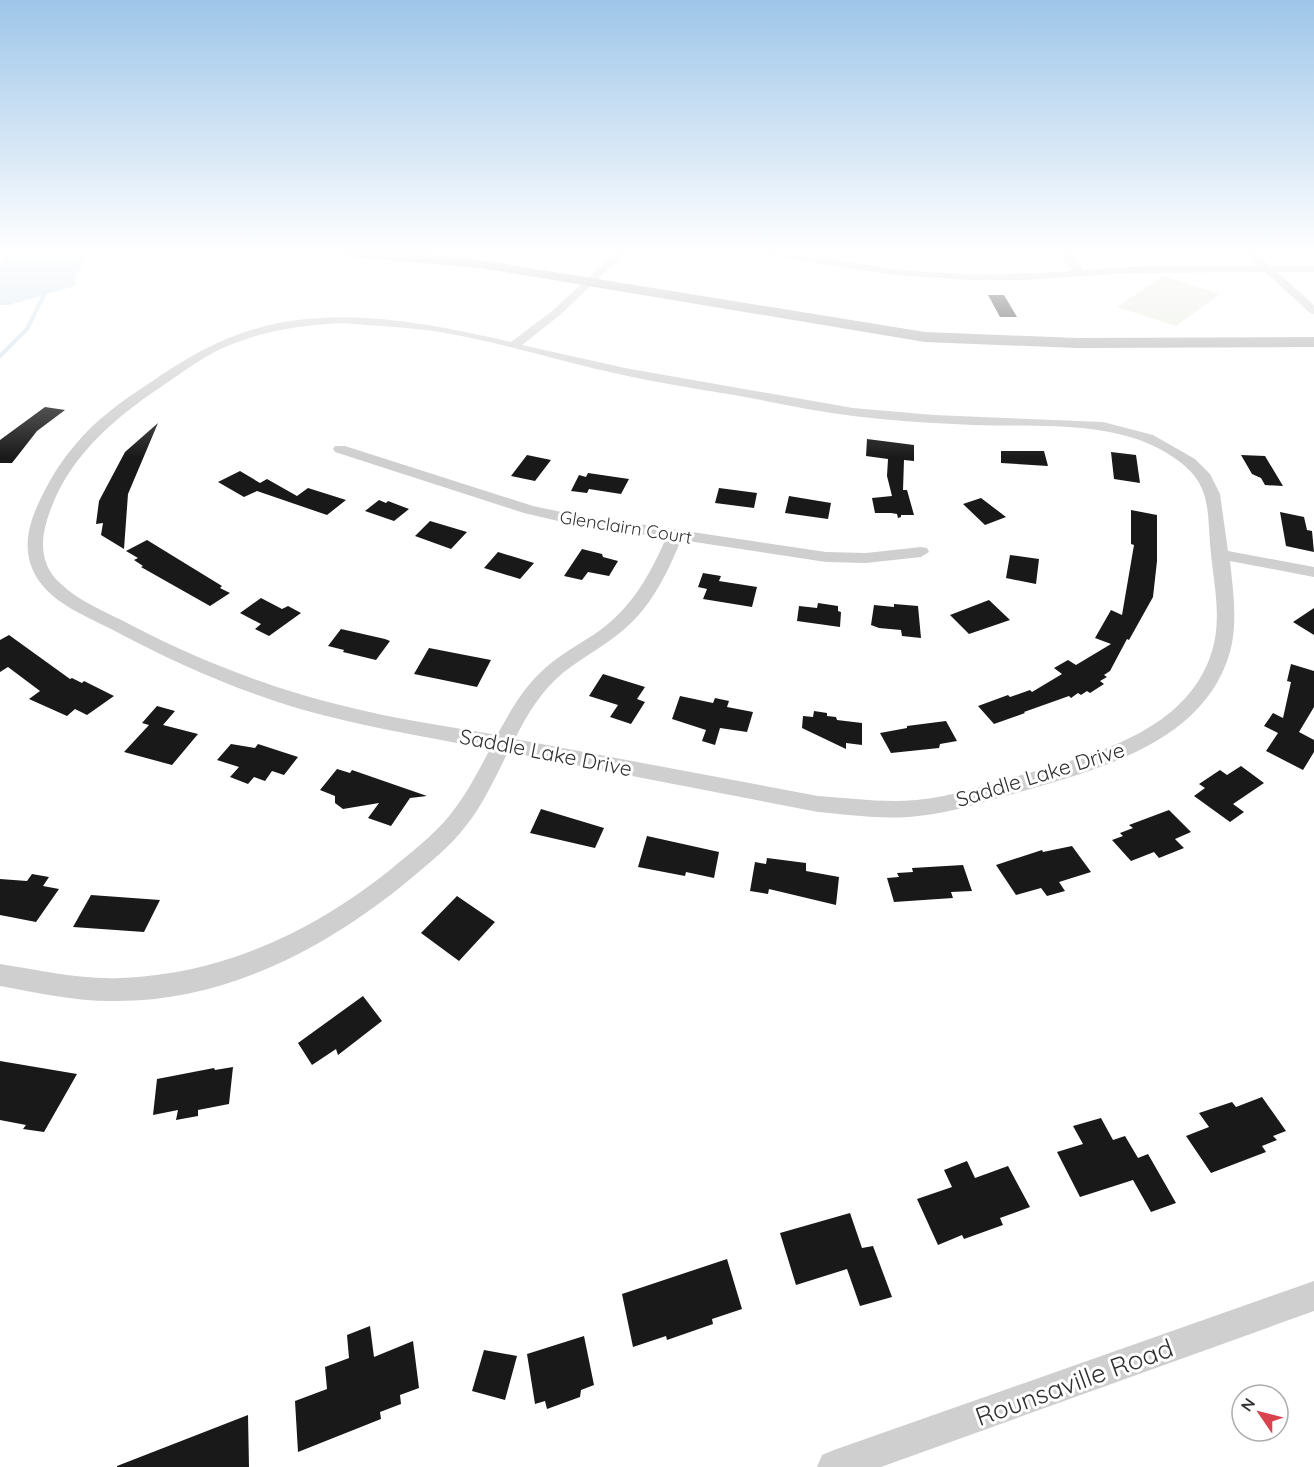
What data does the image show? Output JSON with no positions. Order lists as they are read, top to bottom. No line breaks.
{"streets":{"street":["Glenclairn Court","Saddle Lake Drive","Rounsaville Road"]},"north":"top left"}
